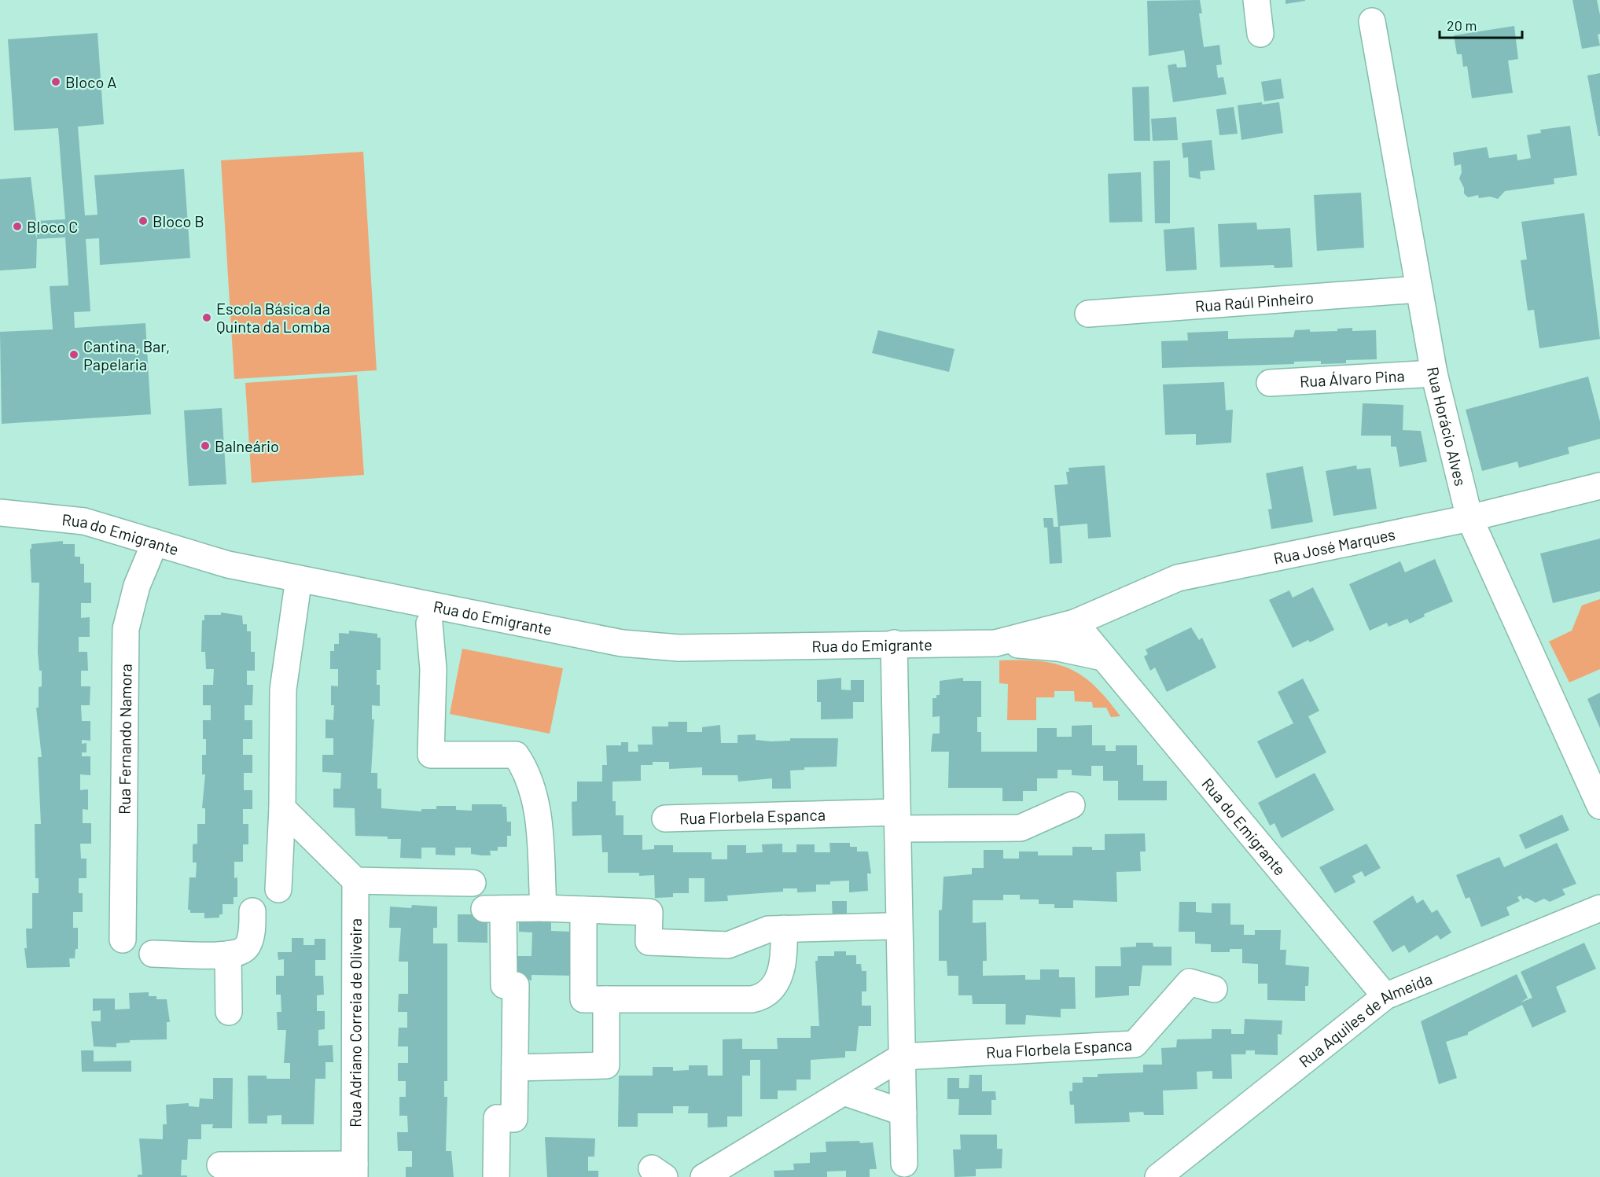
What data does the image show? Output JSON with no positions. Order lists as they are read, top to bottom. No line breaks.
{"streets":{"street":["Rua Raúl Pinheiro","Rua Álvaro Pina","Rua Horácio Alves","Rua do Emigrante","Rua José Marques","Rua Fernando Namora","Rua Florbela Espanca","Rua Aquiles de Almeida","Rua Adriano Correia de Oliveira"]},"crossings":[["Rua Raúl Pinheiro","Rua Horácio Alves"],["Rua Álvaro Pina","Rua Horácio Alves"],["Rua Horácio Alves","Rua José Marques"],["Rua do Emigrante","Rua José Marques"],["Rua do Emigrante","Rua Fernando Namora"],["Rua do Emigrante","Rua Aquiles de Almeida"]],"places":["Bloco A","Bloco B","Bloco C","Escola Básica da Quinta da Lomba","Cantina, Bar, Papelaria","Balneário"],"scale_bar":"20 m"}
